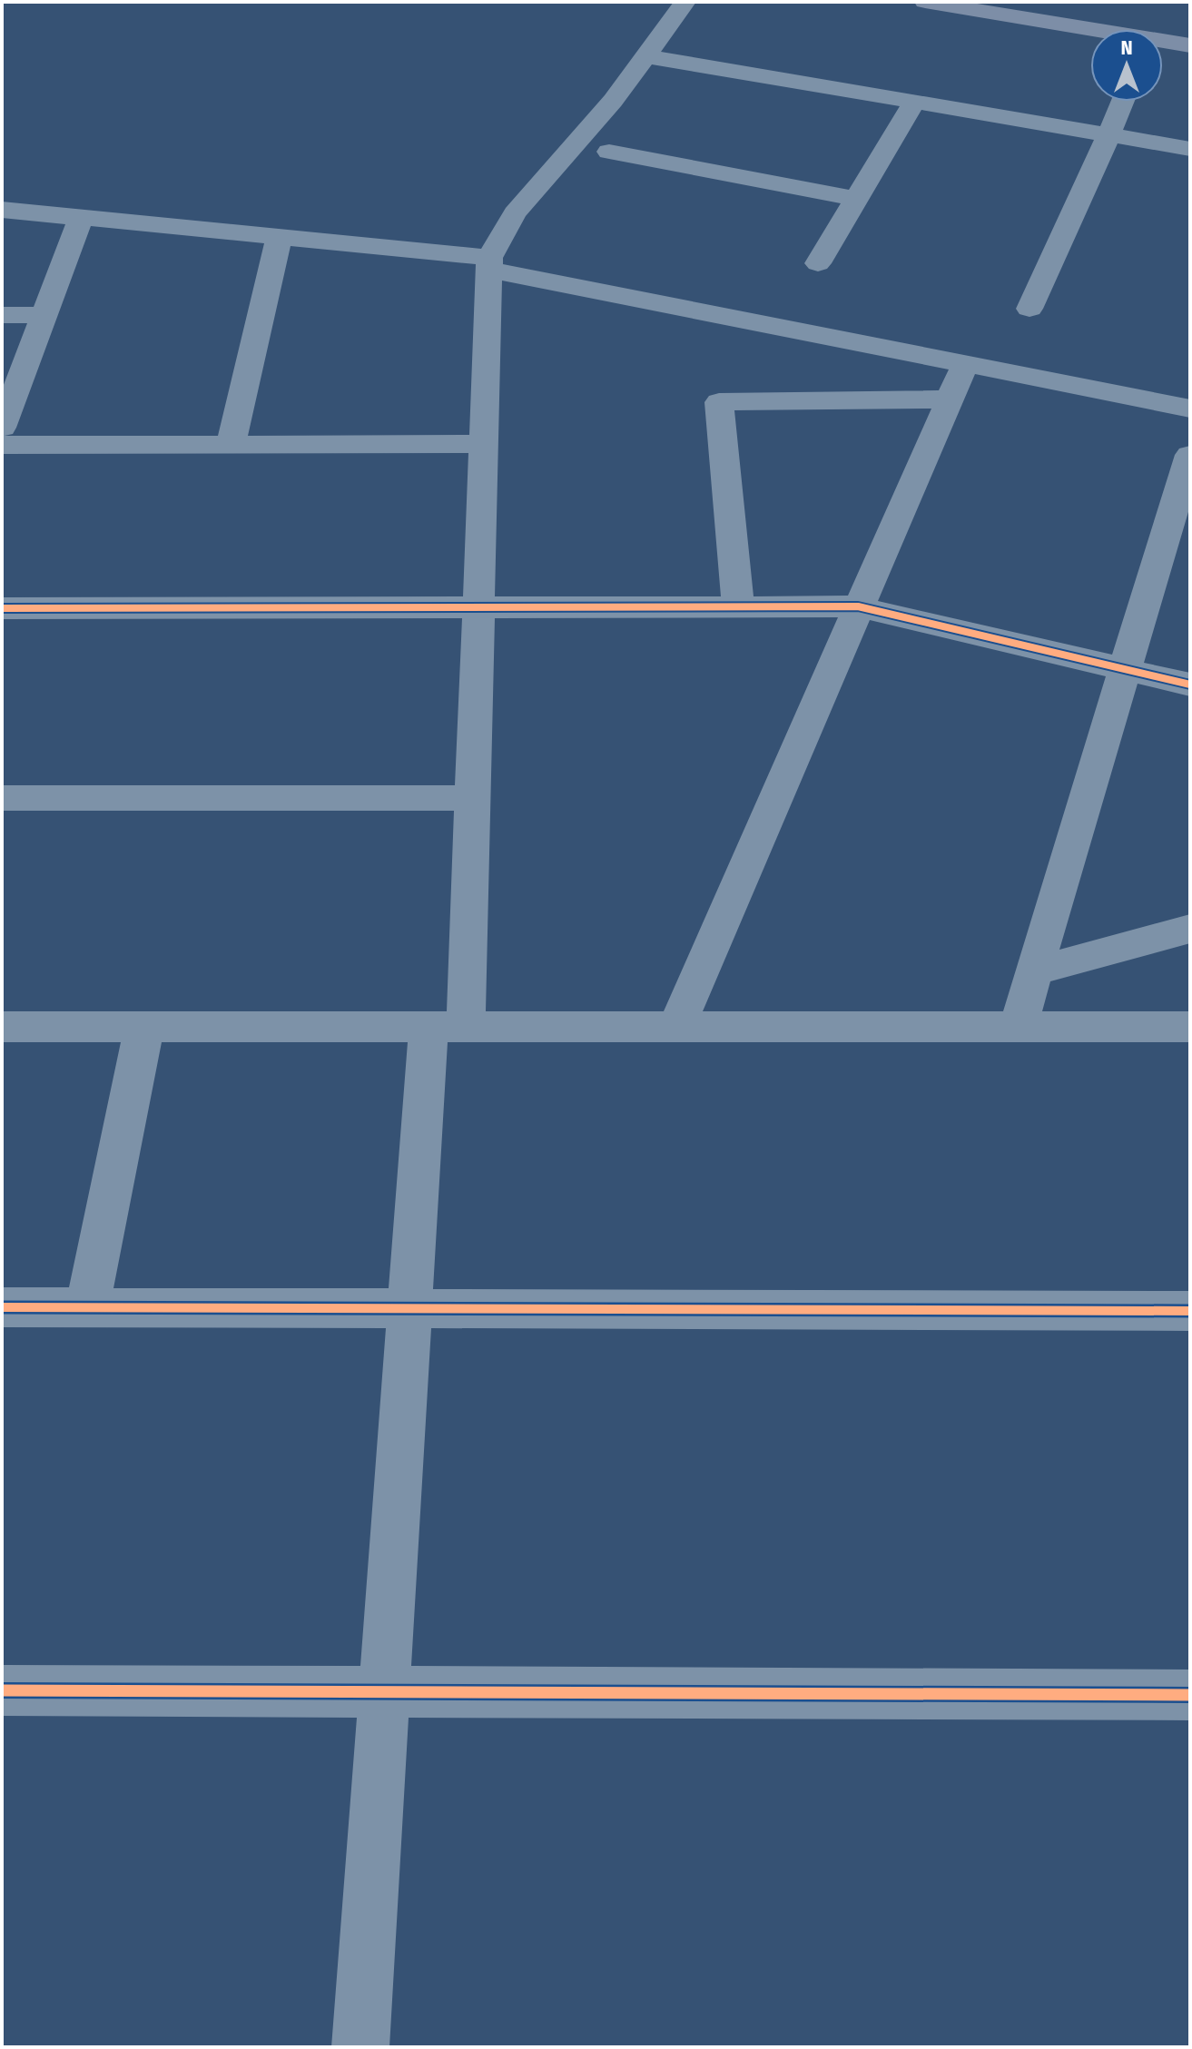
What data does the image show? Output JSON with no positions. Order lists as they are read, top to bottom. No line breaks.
{"north":"top"}
